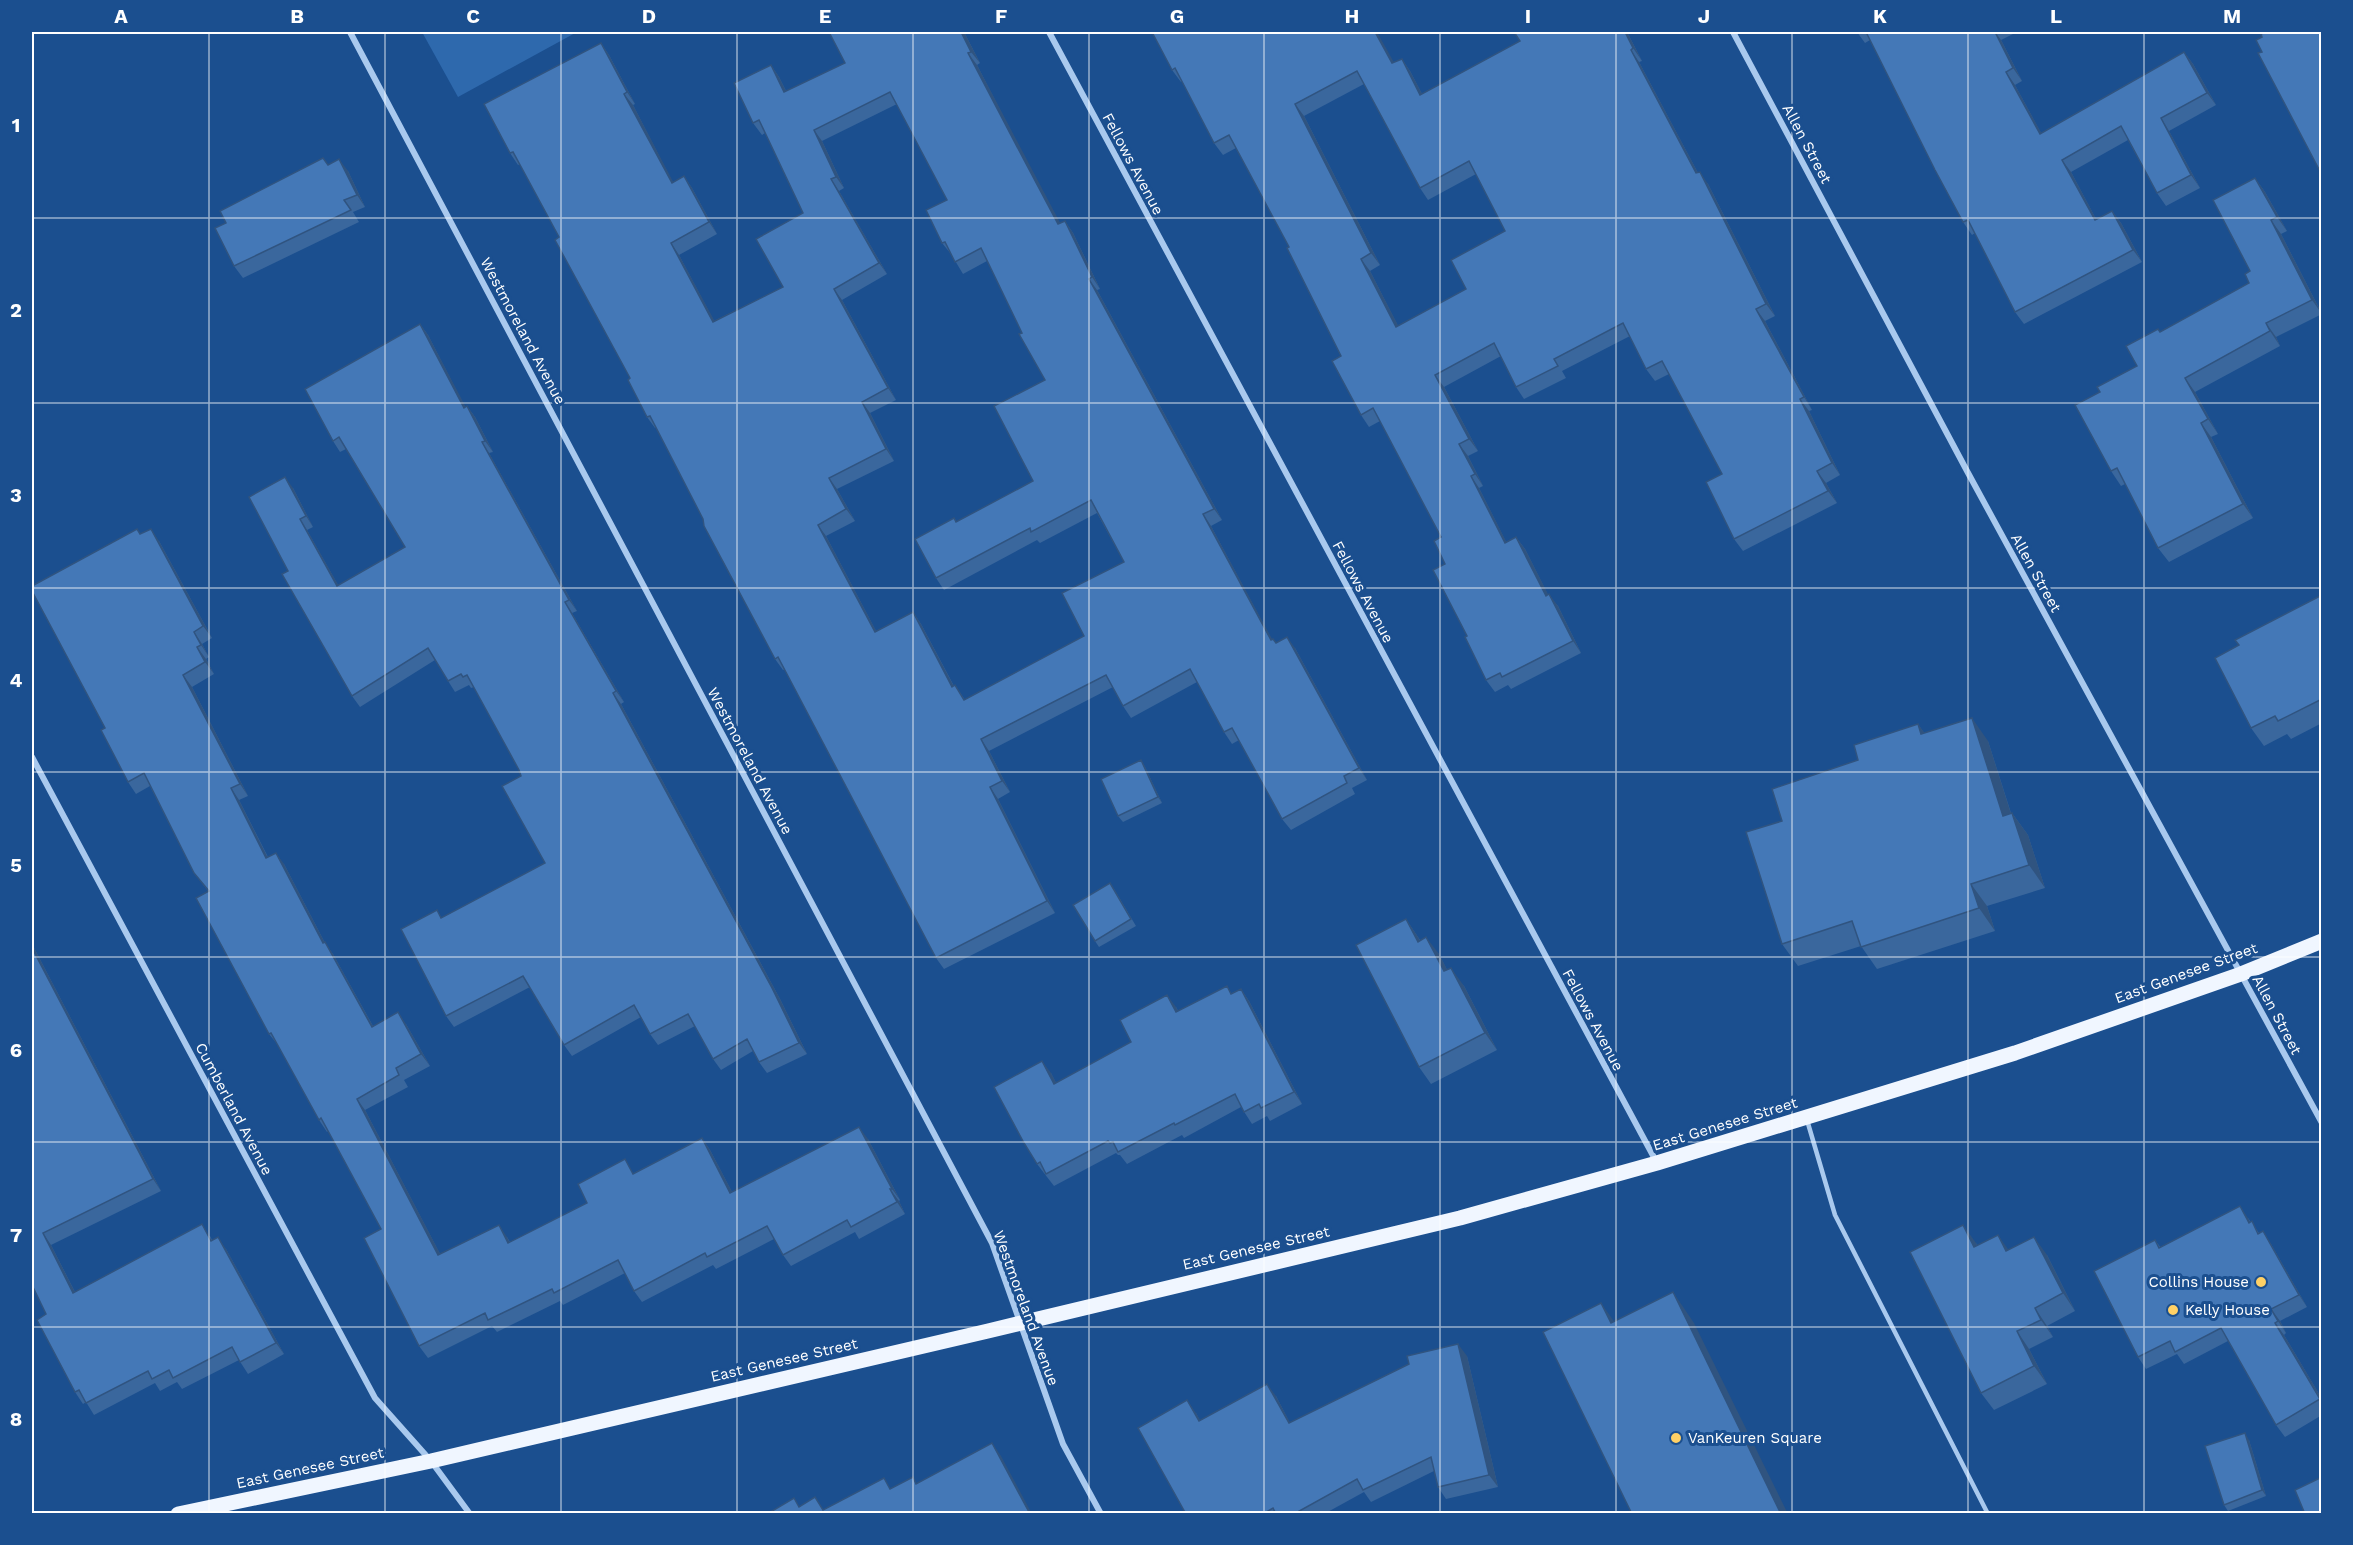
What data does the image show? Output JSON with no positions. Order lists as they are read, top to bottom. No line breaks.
{"streets":{"main road":["East Genesee Street"],"street":["Allen Street","Fellows Avenue","Westmoreland Avenue","Cumberland Avenue"]},"crossings":[["Allen Street","East Genesee Street"],["Fellows Avenue","East Genesee Street"],["Westmoreland Avenue","East Genesee Street"],["East Genesee Street","Cumberland Avenue"]],"places":["Collins House","Kelly House","VanKeuren Square"],"grid":{"columns":["A","B","C","D","E","F","G","H","I","J","K","L","M"],"rows":["1","2","3","4","5","6","7","8"]}}
